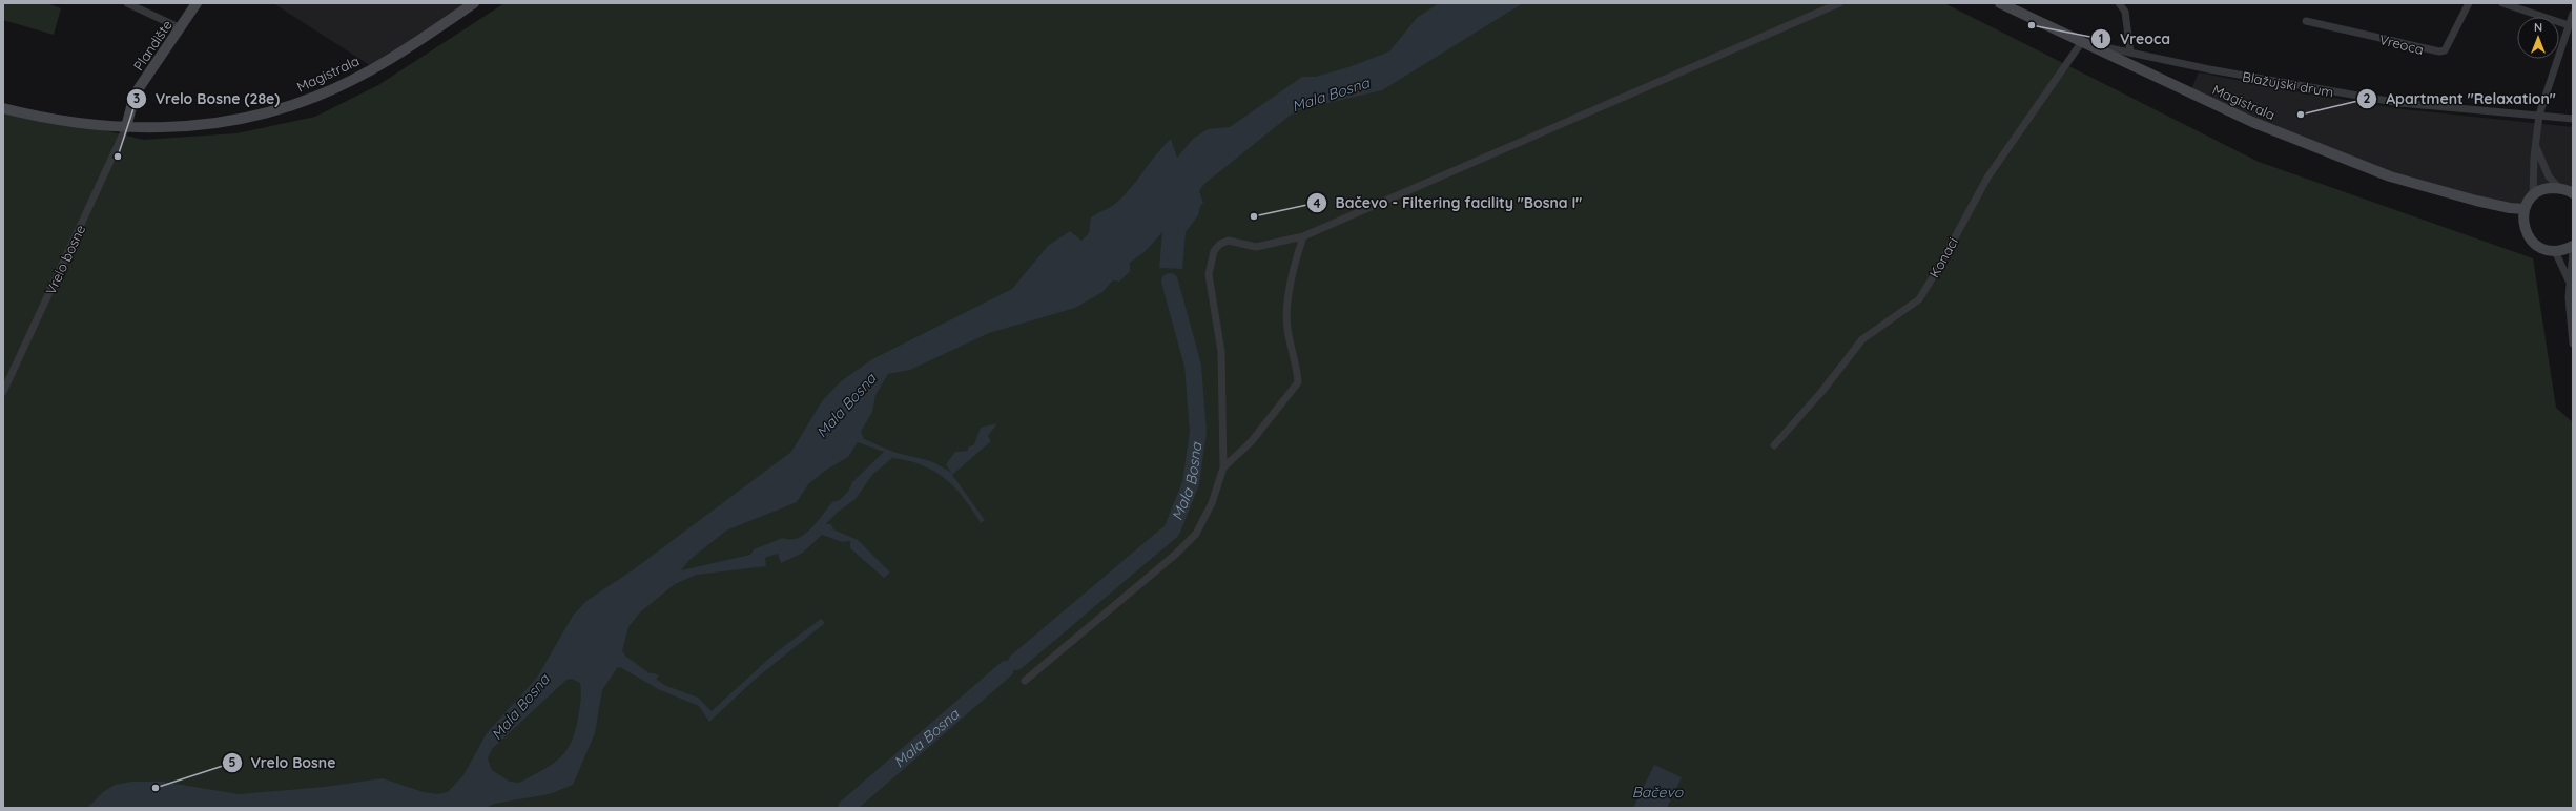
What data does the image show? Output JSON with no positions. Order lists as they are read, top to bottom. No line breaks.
{"streets":{"main road":["Plandište","Magistrala"],"street":["Vreoca","Blažujski drum","Konaci","Vrelo bosne"]},"crossings":[["Plandište","Magistrala"],["Plandište","Vrelo bosne"],["Magistrala","Blažujski drum"],["Magistrala","Konaci"],["Magistrala","Vrelo bosne"],["Blažujski drum","Konaci"]],"water":["Mala Bosna","Bačevo"],"places":["Vreoca","Apartment \"Relaxation\"","Vrelo Bosne (28e)","Bačevo - Filtering facility \"Bosna I\"","Vrelo Bosne"],"north":"top"}
